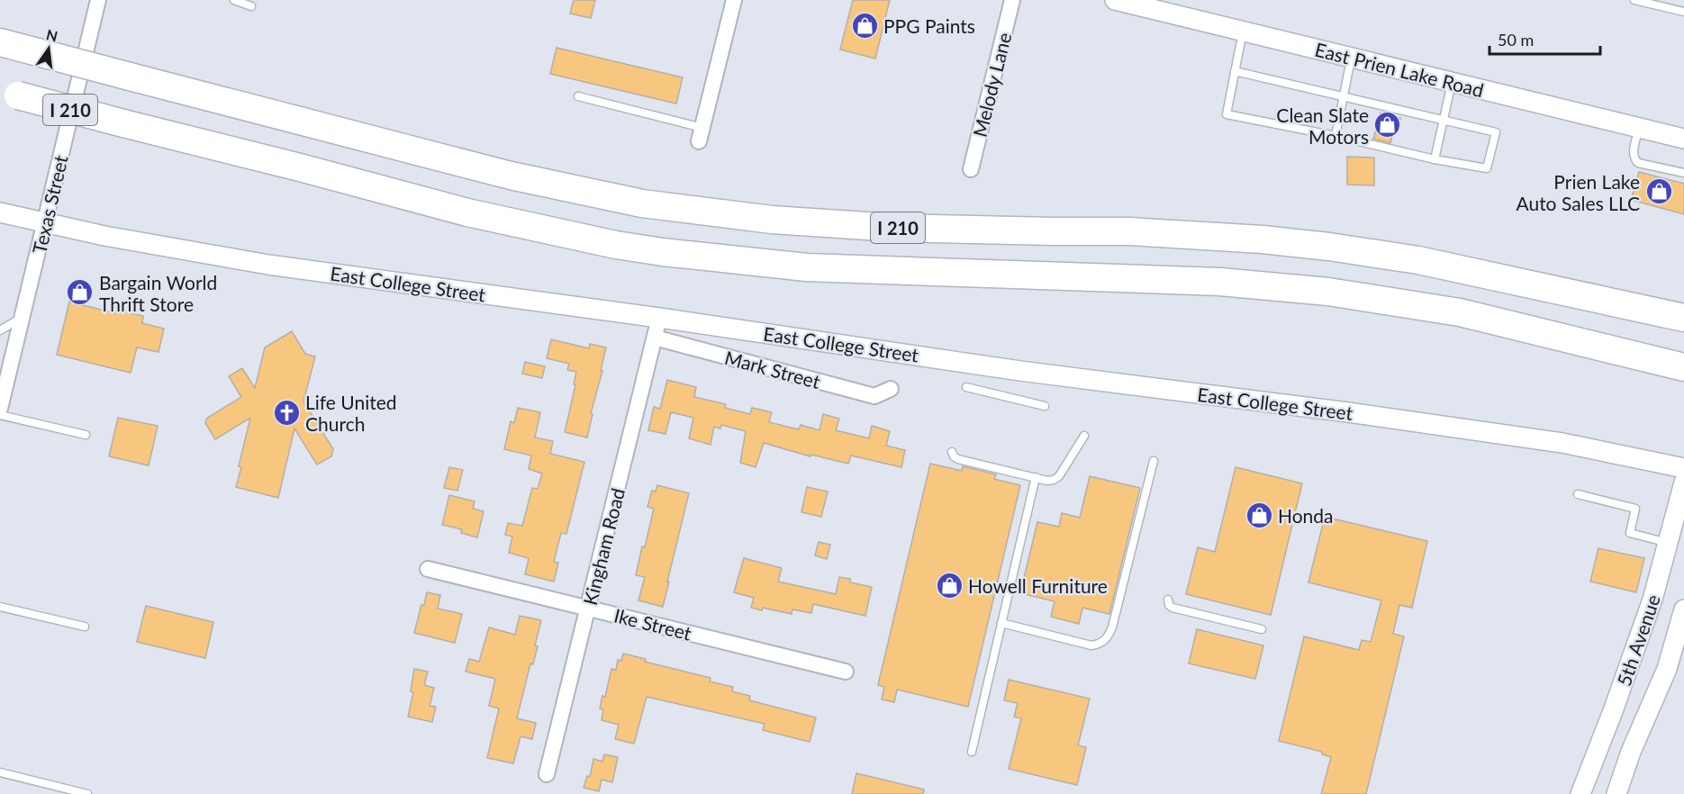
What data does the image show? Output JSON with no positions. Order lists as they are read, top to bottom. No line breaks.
{"streets":{"highway":["I 210"],"street":["East Prien Lake Road","Melody Lane","Texas Street","East College Street","Mark Street","Kingham Road","Ike Street","5th Avenue"]},"crossings":[["Texas Street","East College Street"],["East College Street","Kingham Road"],["Mark Street","Kingham Road"],["Kingham Road","Ike Street"]],"places":{"shop":["PPG Paints","Clean Slate Motors","Prien Lake Auto Sales LLC","Bargain World Thrift Store","Honda","Howell Furniture"],"church":["Life United Church"]},"scale_bar":"50 m","north":"top"}
